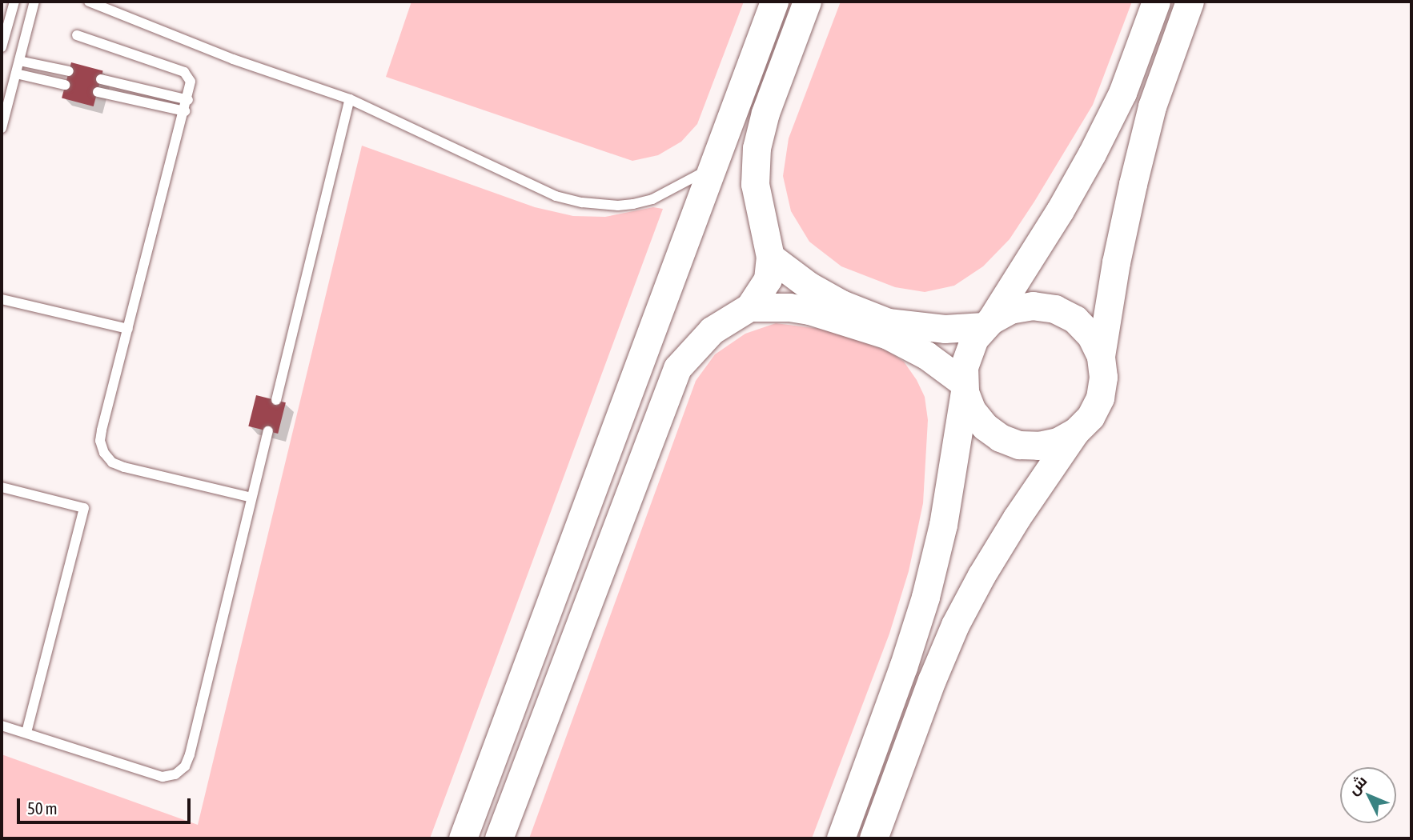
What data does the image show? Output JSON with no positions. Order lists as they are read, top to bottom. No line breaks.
{"scale_bar":"50 m","north":"top left"}
